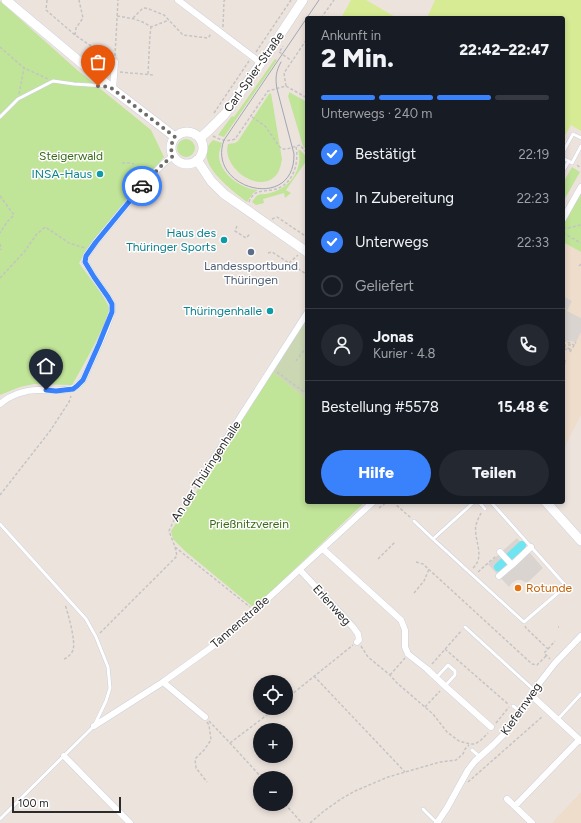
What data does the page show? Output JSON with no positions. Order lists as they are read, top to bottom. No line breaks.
{"streets":{"street":["Carl-Spier-Straße","An der Thüringenhalle","Erlenweg","Tannenstraße","Kiefernweg"]},"crossings":[["Erlenweg","Tannenstraße"]],"parks":["Steigerwald","Prießnitzverein"],"places":["INSA-Haus","Haus des Thüringer Sports","Landessportbund Thüringen","Thüringenhalle","Rotunde"],"scale_bar":"100 m","page":{"heading":["2 Min.","Ankunft in","22:42–22:47"],"panel":["Jonas","Kurier · 4.8","Bestellung #5578","15.48 €"],"bar":"Unterwegs · 240 m","list":[["Bestätigt","22:19"],["In Zubereitung","22:23"],["Unterwegs","22:33"],"Geliefert"],"buttons":["Hilfe","Teilen"],"map_buttons":["+","−"],"scale":"100 m"}}
